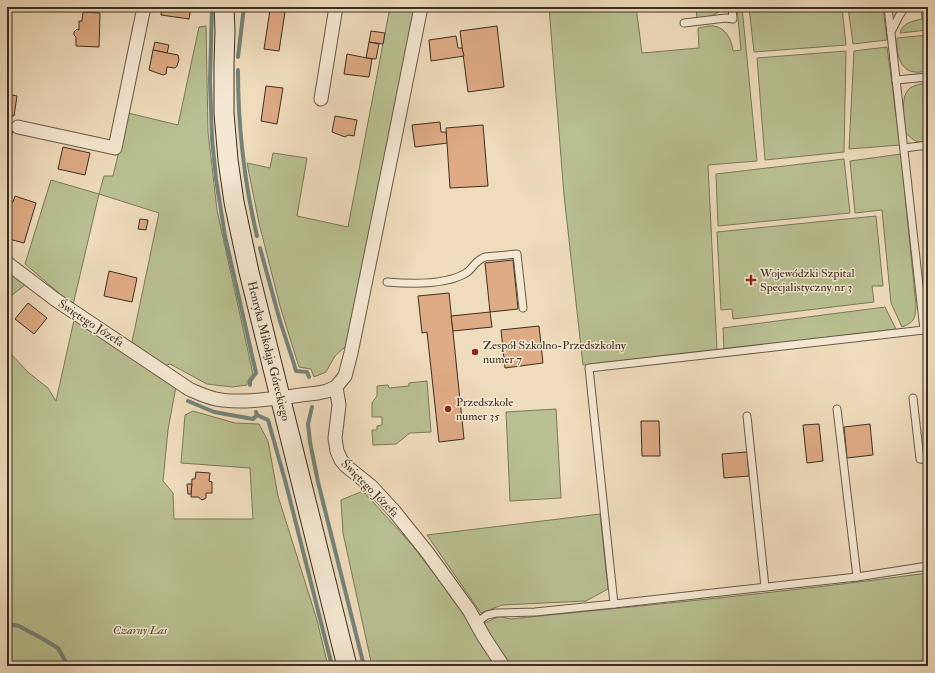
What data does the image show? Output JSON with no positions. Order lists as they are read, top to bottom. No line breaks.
{"streets":{"main road":["Henryka Mikołaja Góreckiego"],"street":["Świętego Józefa"]},"crossings":[["Świętego Józefa","Henryka Mikołaja Góreckiego"]],"parks":["Czarny Las"],"places":{"health":["Wojewódzki Szpital Specjalistyczny nr 3"],"other":["Zespół Szkolno-Przedszkolny numer 7","Przedszkole numer 35"]}}
